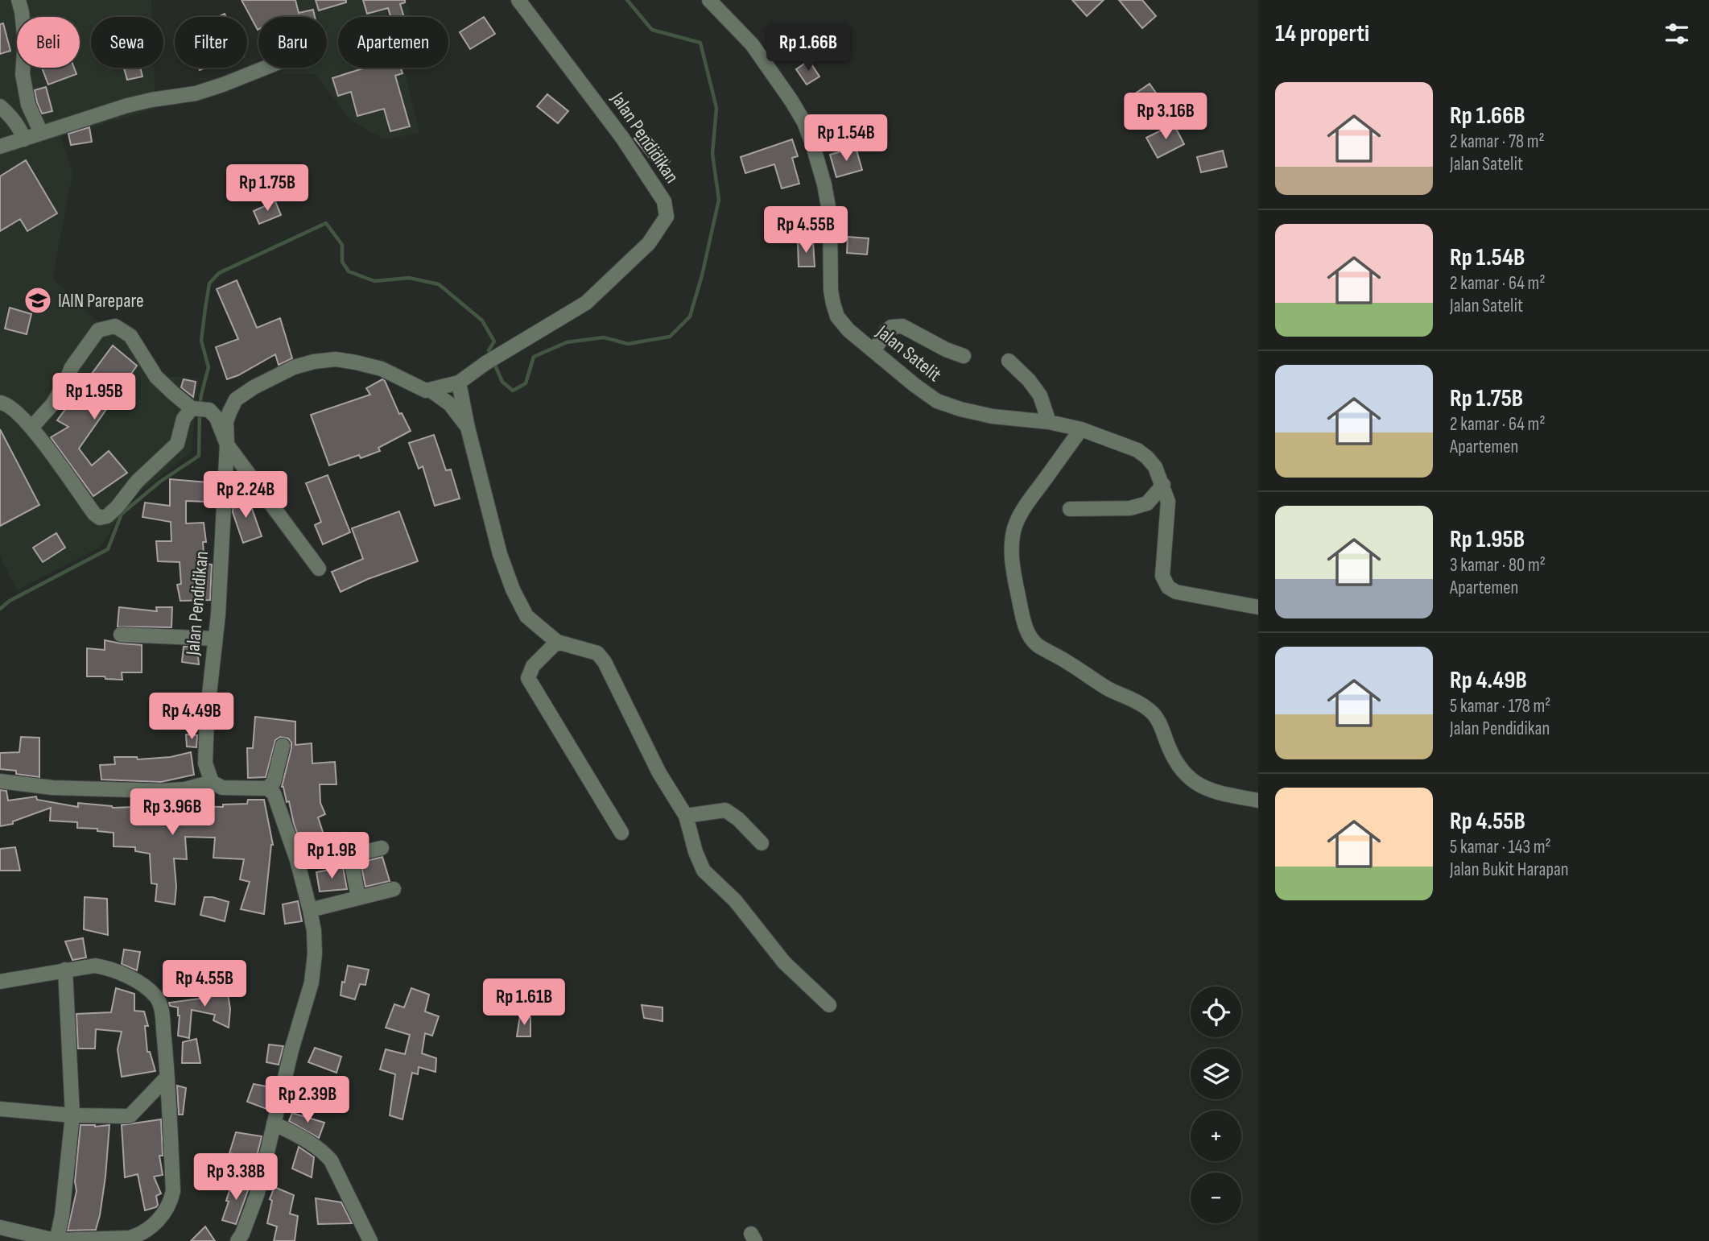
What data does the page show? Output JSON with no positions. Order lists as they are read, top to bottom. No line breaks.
{"streets":{"street":["Jalan Pendidikan","Jalan Satelit"]},"places":{"school or university":["IAIN Parepare"]},"page":{"heading":"14 properti","chip":["Beli","Sewa","Filter","Baru","Apartemen"],"price":["Rp 1.66B","Rp 3.16B","Rp 1.54B","Rp 1.75B","Rp 4.55B","Rp 1.95B","Rp 2.24B","Rp 4.49B","Rp 3.96B","Rp 1.9B","Rp 4.55B","Rp 1.61B","Rp 2.39B","Rp 3.38B"],"list":[{"name":"Rp 1.66B","note":"2 kamar · 78 m² · Jalan Satelit"},{"name":"Rp 1.54B","note":"2 kamar · 64 m² · Jalan Satelit"},{"name":"Rp 1.75B","note":"2 kamar · 64 m² · Apartemen"},{"name":"Rp 1.95B","note":"3 kamar · 80 m² · Apartemen"},{"name":"Rp 4.49B","note":"5 kamar · 178 m² · Jalan Pendidikan"},{"name":"Rp 4.55B","note":"5 kamar · 143 m² · Jalan Bukit Harapan"}],"map_buttons":["+","−"]}}
